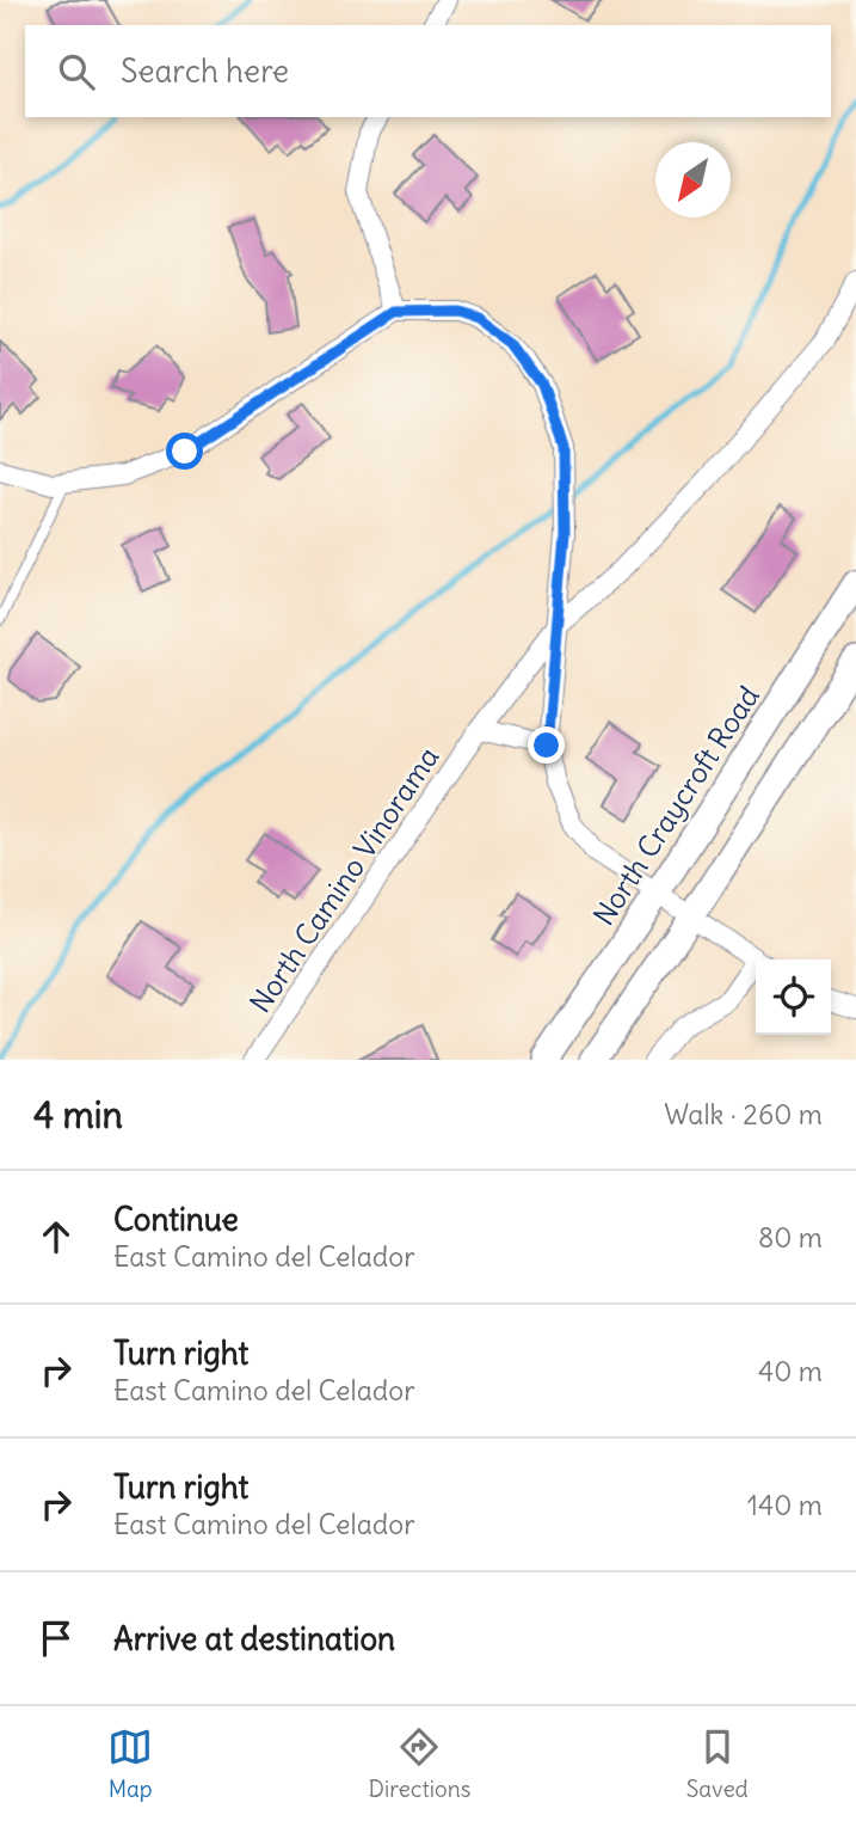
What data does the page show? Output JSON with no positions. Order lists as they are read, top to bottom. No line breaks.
{"streets":{"main road":["North Craycroft Road"],"street":["North Camino Vinorama"]},"north":"bottom left","page":{"search":"Search here","heading":["4 min","Walk · 260 m"],"list":[["Continue","East Camino del Celador","80 m"],["Turn right","East Camino del Celador","40 m"],["Turn right","East Camino del Celador","140 m"],"Arrive at destination"],"nav":["Map","Directions","Saved"]}}
